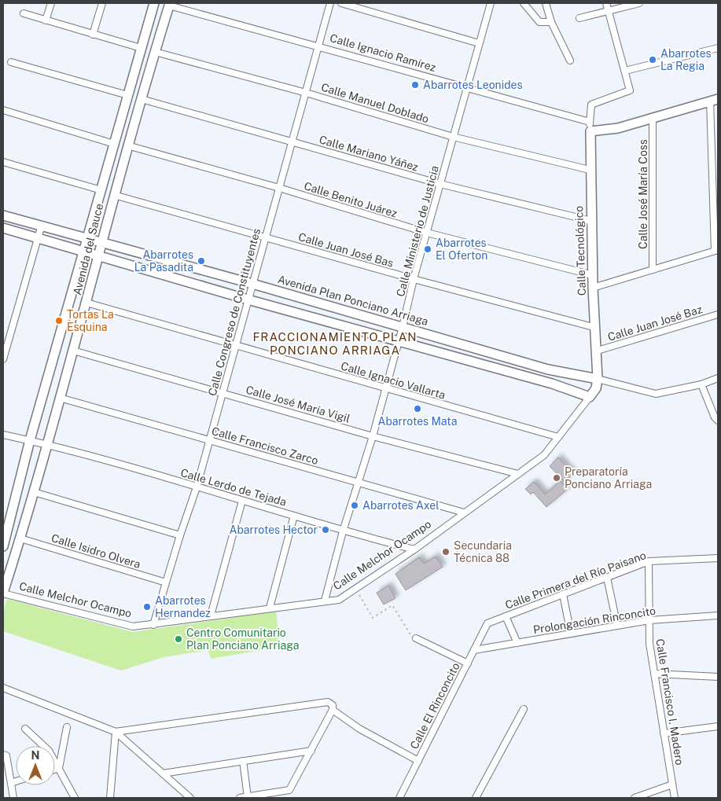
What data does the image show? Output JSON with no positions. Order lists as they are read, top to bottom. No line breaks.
{"streets":{"street":["Calle Ignacio Ramírez","Calle Manuel Doblado","Calle Mariano Yáñez","Calle José María Coss","Calle Benito Juárez","Calle Ministerio de Justicia","Avenida del Sauce","Calle Juan José Bas","Calle Tecnológico","Avenida Plan Ponciano Arriaga","Calle Congreso de Constituyentes","Calle Juan José Baz","Calle Ignacio Vallarta","Calle José María Vigil","Calle Francisco Zarco","Calle Lerdo de Tejada","Calle Isidro Olvera","Calle Melchor Ocampo","Calle Primera del Río Paisano","Prolongación Rinconcito","Calle Francisco I. Madero","Calle El Rinconcito"]},"crossings":[["Calle Ignacio Ramírez","Calle José María Coss"],["Calle Ignacio Ramírez","Calle Ministerio de Justicia"],["Calle Ignacio Ramírez","Avenida del Sauce"],["Calle Ignacio Ramírez","Calle Tecnológico"],["Calle Ignacio Ramírez","Calle Congreso de Constituyentes"],["Calle Manuel Doblado","Calle Ministerio de Justicia"],["Calle Manuel Doblado","Avenida del Sauce"],["Calle Manuel Doblado","Calle Tecnológico"],["Calle Manuel Doblado","Calle Congreso de Constituyentes"],["Calle Mariano Yáñez","Calle Ministerio de Justicia"],["Calle Mariano Yáñez","Avenida del Sauce"],["Calle Mariano Yáñez","Calle Tecnológico"],["Calle Mariano Yáñez","Calle Congreso de Constituyentes"],["Calle Benito Juárez","Calle Ministerio de Justicia"],["Calle Benito Juárez","Avenida del Sauce"],["Calle Benito Juárez","Calle Tecnológico"],["Calle Benito Juárez","Calle Congreso de Constituyentes"],["Calle Ministerio de Justicia","Calle Juan José Bas"],["Calle Ministerio de Justicia","Avenida Plan Ponciano Arriaga"],["Calle Ministerio de Justicia","Calle Ignacio Vallarta"],["Calle Ministerio de Justicia","Calle José María Vigil"],["Calle Ministerio de Justicia","Calle Francisco Zarco"],["Calle Ministerio de Justicia","Calle Lerdo de Tejada"],["Calle Ministerio de Justicia","Calle Melchor Ocampo"],["Avenida del Sauce","Calle Juan José Bas"],["Avenida del Sauce","Avenida Plan Ponciano Arriaga"],["Avenida del Sauce","Calle Ignacio Vallarta"],["Avenida del Sauce","Calle José María Vigil"],["Avenida del Sauce","Calle Francisco Zarco"],["Avenida del Sauce","Calle Lerdo de Tejada"],["Avenida del Sauce","Calle Isidro Olvera"],["Avenida del Sauce","Calle Melchor Ocampo"],["Calle Juan José Bas","Calle Tecnológico"],["Calle Juan José Bas","Calle Congreso de Constituyentes"],["Calle Tecnológico","Avenida Plan Ponciano Arriaga"],["Calle Tecnológico","Calle Juan José Baz"],["Calle Tecnológico","Calle Melchor Ocampo"],["Avenida Plan Ponciano Arriaga","Calle Congreso de Constituyentes"],["Avenida Plan Ponciano Arriaga","Calle Melchor Ocampo"],["Calle Congreso de Constituyentes","Calle Ignacio Vallarta"],["Calle Congreso de Constituyentes","Calle José María Vigil"],["Calle Congreso de Constituyentes","Calle Francisco Zarco"],["Calle Congreso de Constituyentes","Calle Lerdo de Tejada"],["Calle Congreso de Constituyentes","Calle Isidro Olvera"],["Calle Congreso de Constituyentes","Calle Melchor Ocampo"],["Calle Ignacio Vallarta","Calle Melchor Ocampo"],["Calle José María Vigil","Calle Melchor Ocampo"],["Calle Francisco Zarco","Calle Melchor Ocampo"],["Calle Lerdo de Tejada","Calle Melchor Ocampo"],["Calle Primera del Río Paisano","Calle Francisco I. Madero"],["Calle Primera del Río Paisano","Calle El Rinconcito"],["Prolongación Rinconcito","Calle Francisco I. Madero"],["Prolongación Rinconcito","Calle El Rinconcito"]],"districts":["FRACCIONAMIENTO PLAN PONCIANO ARRIAGA"],"places":["Abarrotes La Regia","Abarrotes Leonides","Abarrotes El Oferton","Abarrotes La Pasadita","Tortas La Esquina","Abarrotes Mata","Preparatoría Ponciano Arriaga","Abarrotes Axel","Abarrotes Hector","Secundaria Técnica 88","Abarrotes Hernandez","Centro Comunitario Plan Ponciano Arriaga"],"north":"top"}
